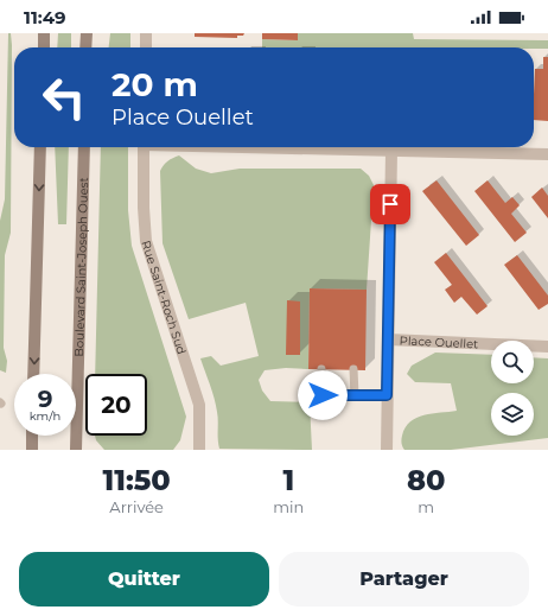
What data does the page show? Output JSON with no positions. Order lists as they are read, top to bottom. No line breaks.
{"streets":{"main road":["Boulevard Saint-Joseph Ouest"],"street":["Rue Saint-Roch Sud","Place Ouellet"]},"page":{"status":"11:49","turn":["20 m","Place Ouellet"],"speed":"9 km/h","limit":"20","eta":["11:50","Arrivée","1","min","80","m"],"buttons":["Quitter","Partager"]}}
